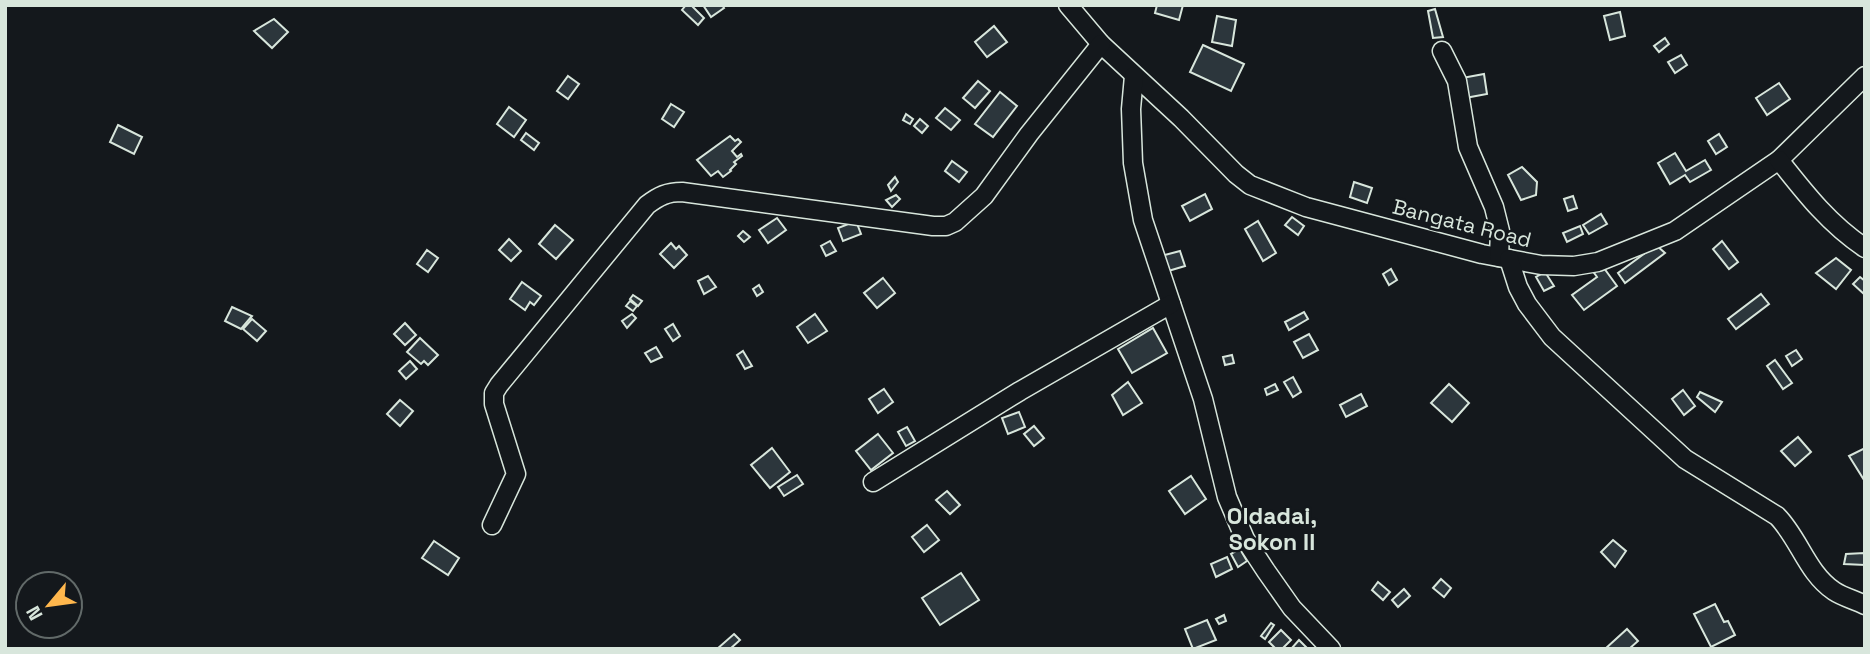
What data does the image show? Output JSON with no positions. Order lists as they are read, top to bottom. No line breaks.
{"streets":{"street":["Bangata Road"]},"districts":["Oldadai, Sokon II"],"north":"bottom left"}
